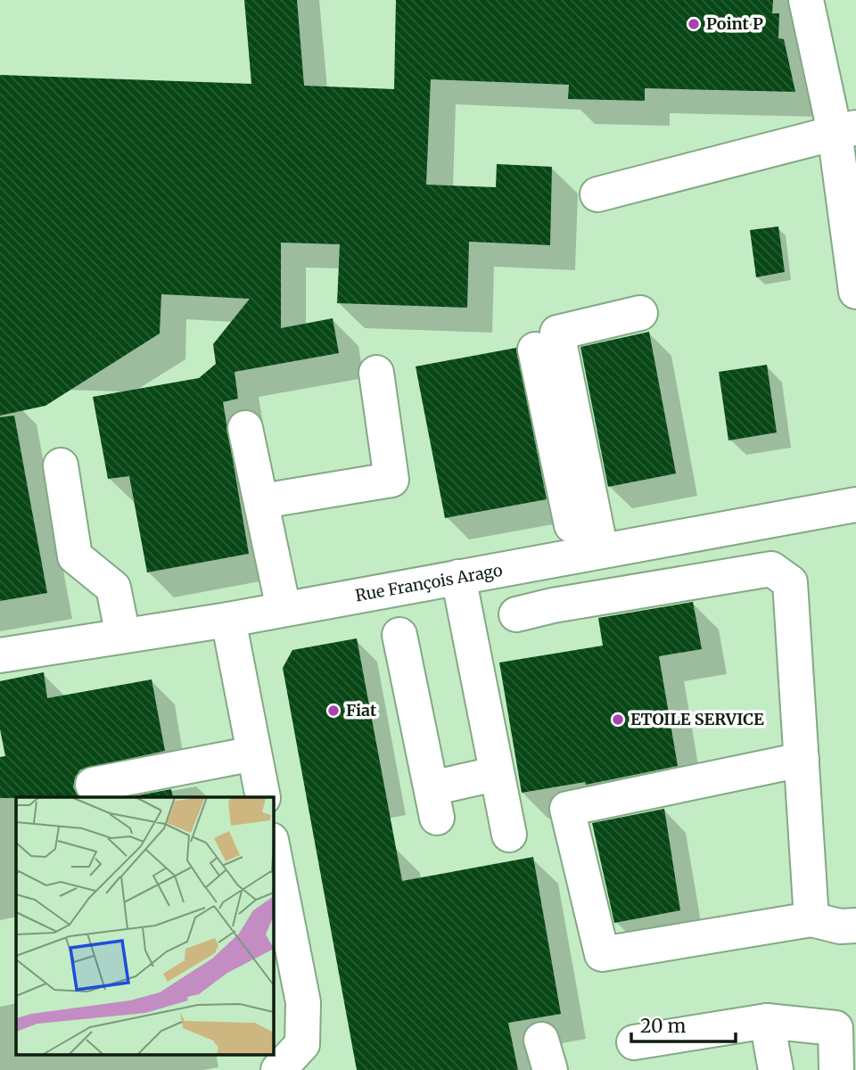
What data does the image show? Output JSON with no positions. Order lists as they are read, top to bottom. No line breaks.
{"streets":{"street":["Rue François Arago"]},"places":["Point P","Fiat","ETOILE SERVICE"],"scale_bar":"20 m"}
